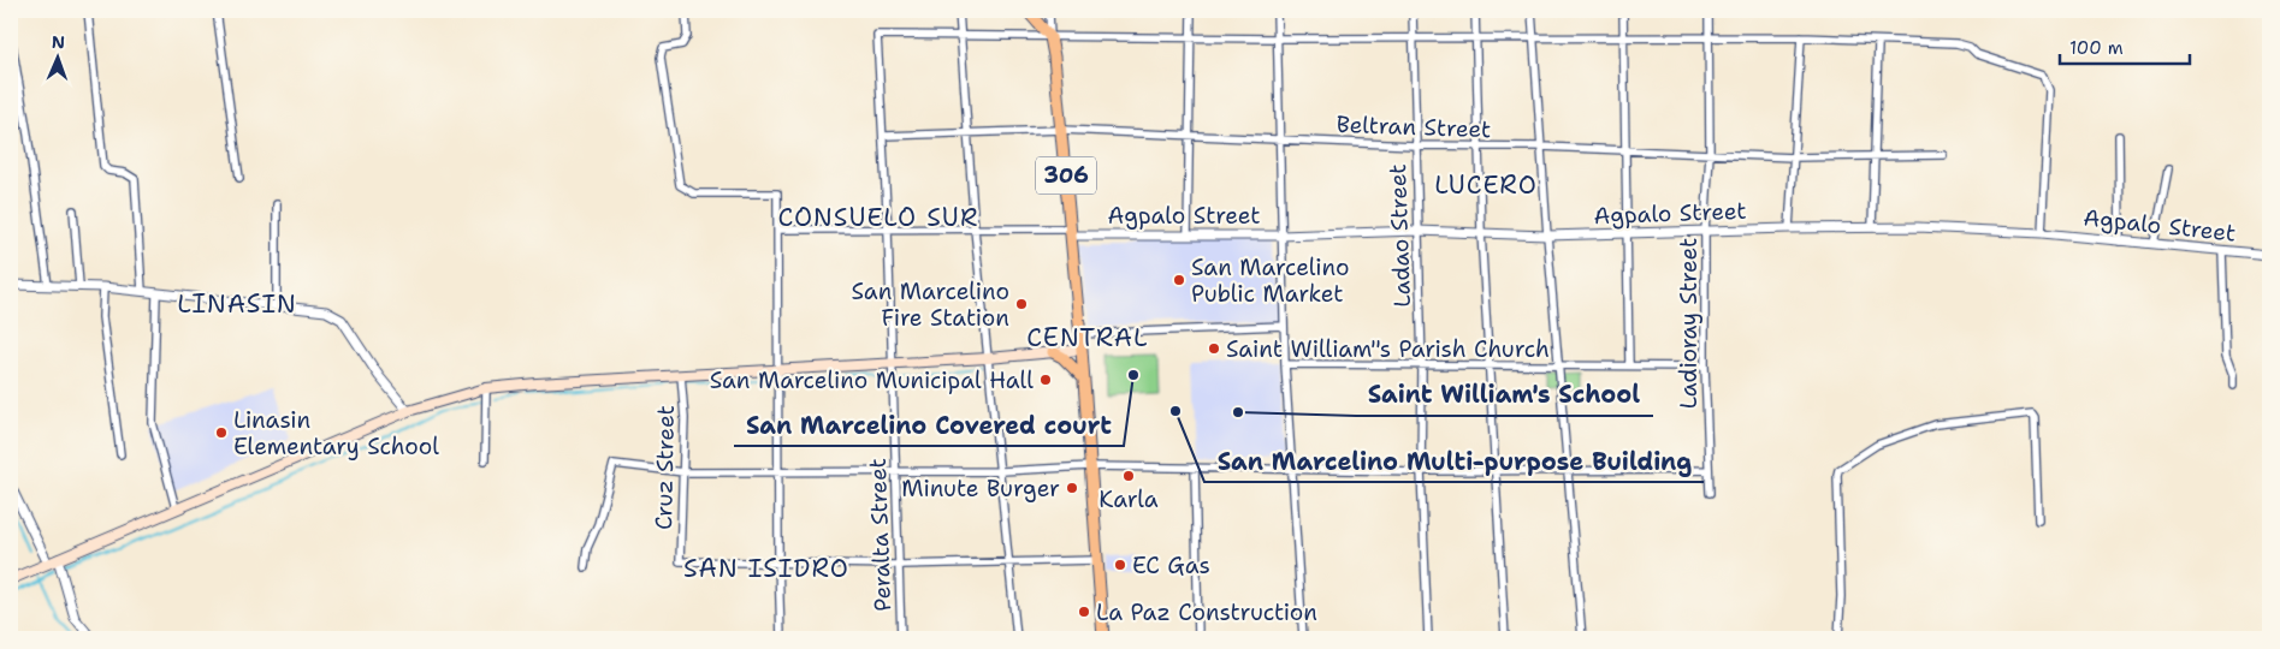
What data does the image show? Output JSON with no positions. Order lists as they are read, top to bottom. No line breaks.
{"streets":{"main road":["306"],"street":["Beltran Street","Agpalo Street","Ladao Street","Ladioray Street","Cruz Street","Peralta Street"]},"crossings":[["Beltran Street","306"],["Beltran Street","Ladao Street"],["Beltran Street","Ladioray Street"],["Beltran Street","Peralta Street"],["306","Agpalo Street"],["Agpalo Street","Ladao Street"],["Agpalo Street","Ladioray Street"],["Agpalo Street","Peralta Street"]],"districts":["LUCERO","CONSUELO SUR","LINASIN","CENTRAL","SAN ISIDRO"],"places":["San Marcelino Public Market","San Marcelino Fire Station","Saint William\"s Parish Church","San Marcelino Covered court","San Marcelino Municipal Hall","San Marcelino Multi-purpose Building","Saint William's School","Linasin Elementary School","Karla","Minute Burger","EC Gas","La Paz Construction"],"scale_bar":"100 m","north":"top"}
